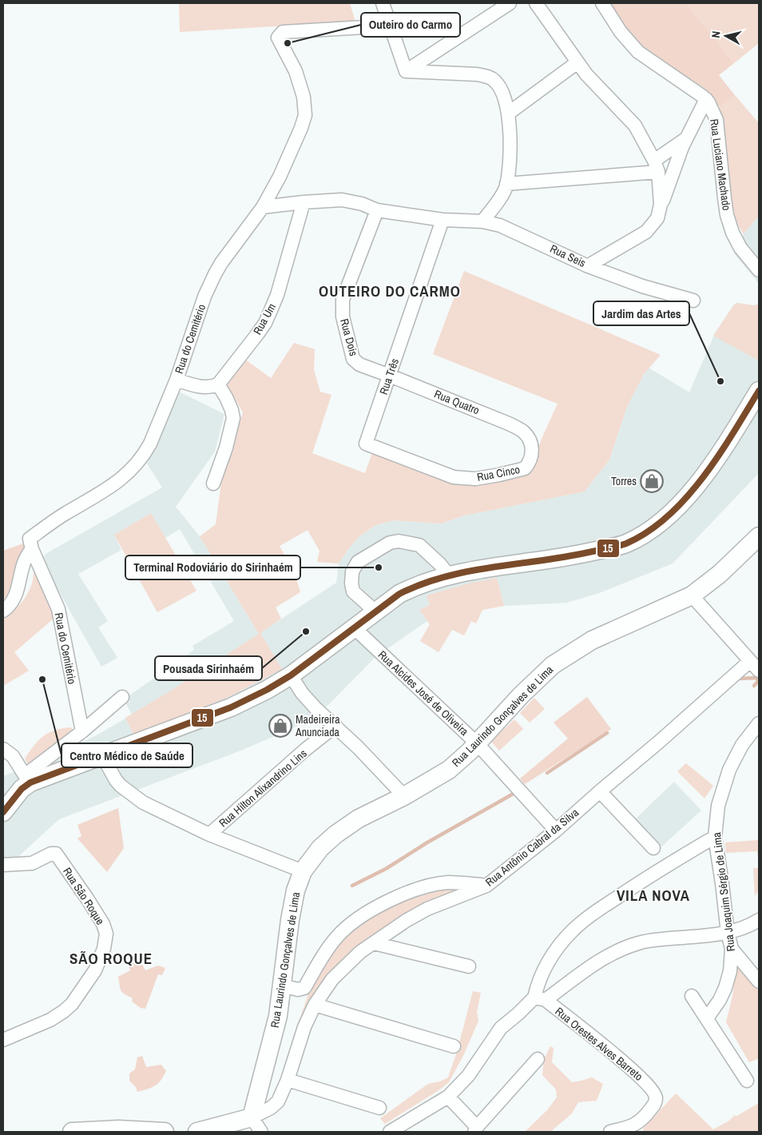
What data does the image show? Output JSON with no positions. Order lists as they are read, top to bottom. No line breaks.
{"streets":{"street":["Rua Luciano Machado","Rua Seis","Rua Um","Rua Dois","Rua do Cemitério","Rua Três","Rua Quatro","Rua Cinco","Rua Alcides José de Oliveira","Rua Laurindo Gonçalves de Lima","Rua Hilton Alixandrino Lins","Rua Antônio Cabral da Silva","Rua Joaquim Sérgio de Lima","Rua São Roque","Rua Orestes Alves Barreto"]},"crossings":[["Rua Seis","Rua Dois"],["Rua Seis","Rua Três"],["Rua Dois","Rua Três"],["Rua Dois","Rua Quatro"],["Rua Três","Rua Quatro"],["Rua Três","Rua Cinco"],["Rua Quatro","Rua Cinco"],["Rua Alcides José de Oliveira","Rua Laurindo Gonçalves de Lima"],["Rua Alcides José de Oliveira","Rua Antônio Cabral da Silva"],["Rua Laurindo Gonçalves de Lima","Rua Antônio Cabral da Silva"]],"districts":["OUTEIRO DO CARMO","VILA NOVA","SÃO ROQUE"],"places":{"other":["Outeiro do Carmo","Jardim das Artes","Terminal Rodoviário do Sirinhaém","Pousada Sirinhaém","Centro Médico de Saúde"],"shop":["Torres","Madeireira Anunciada"]},"lines":["transit line 15"],"north":"left"}
